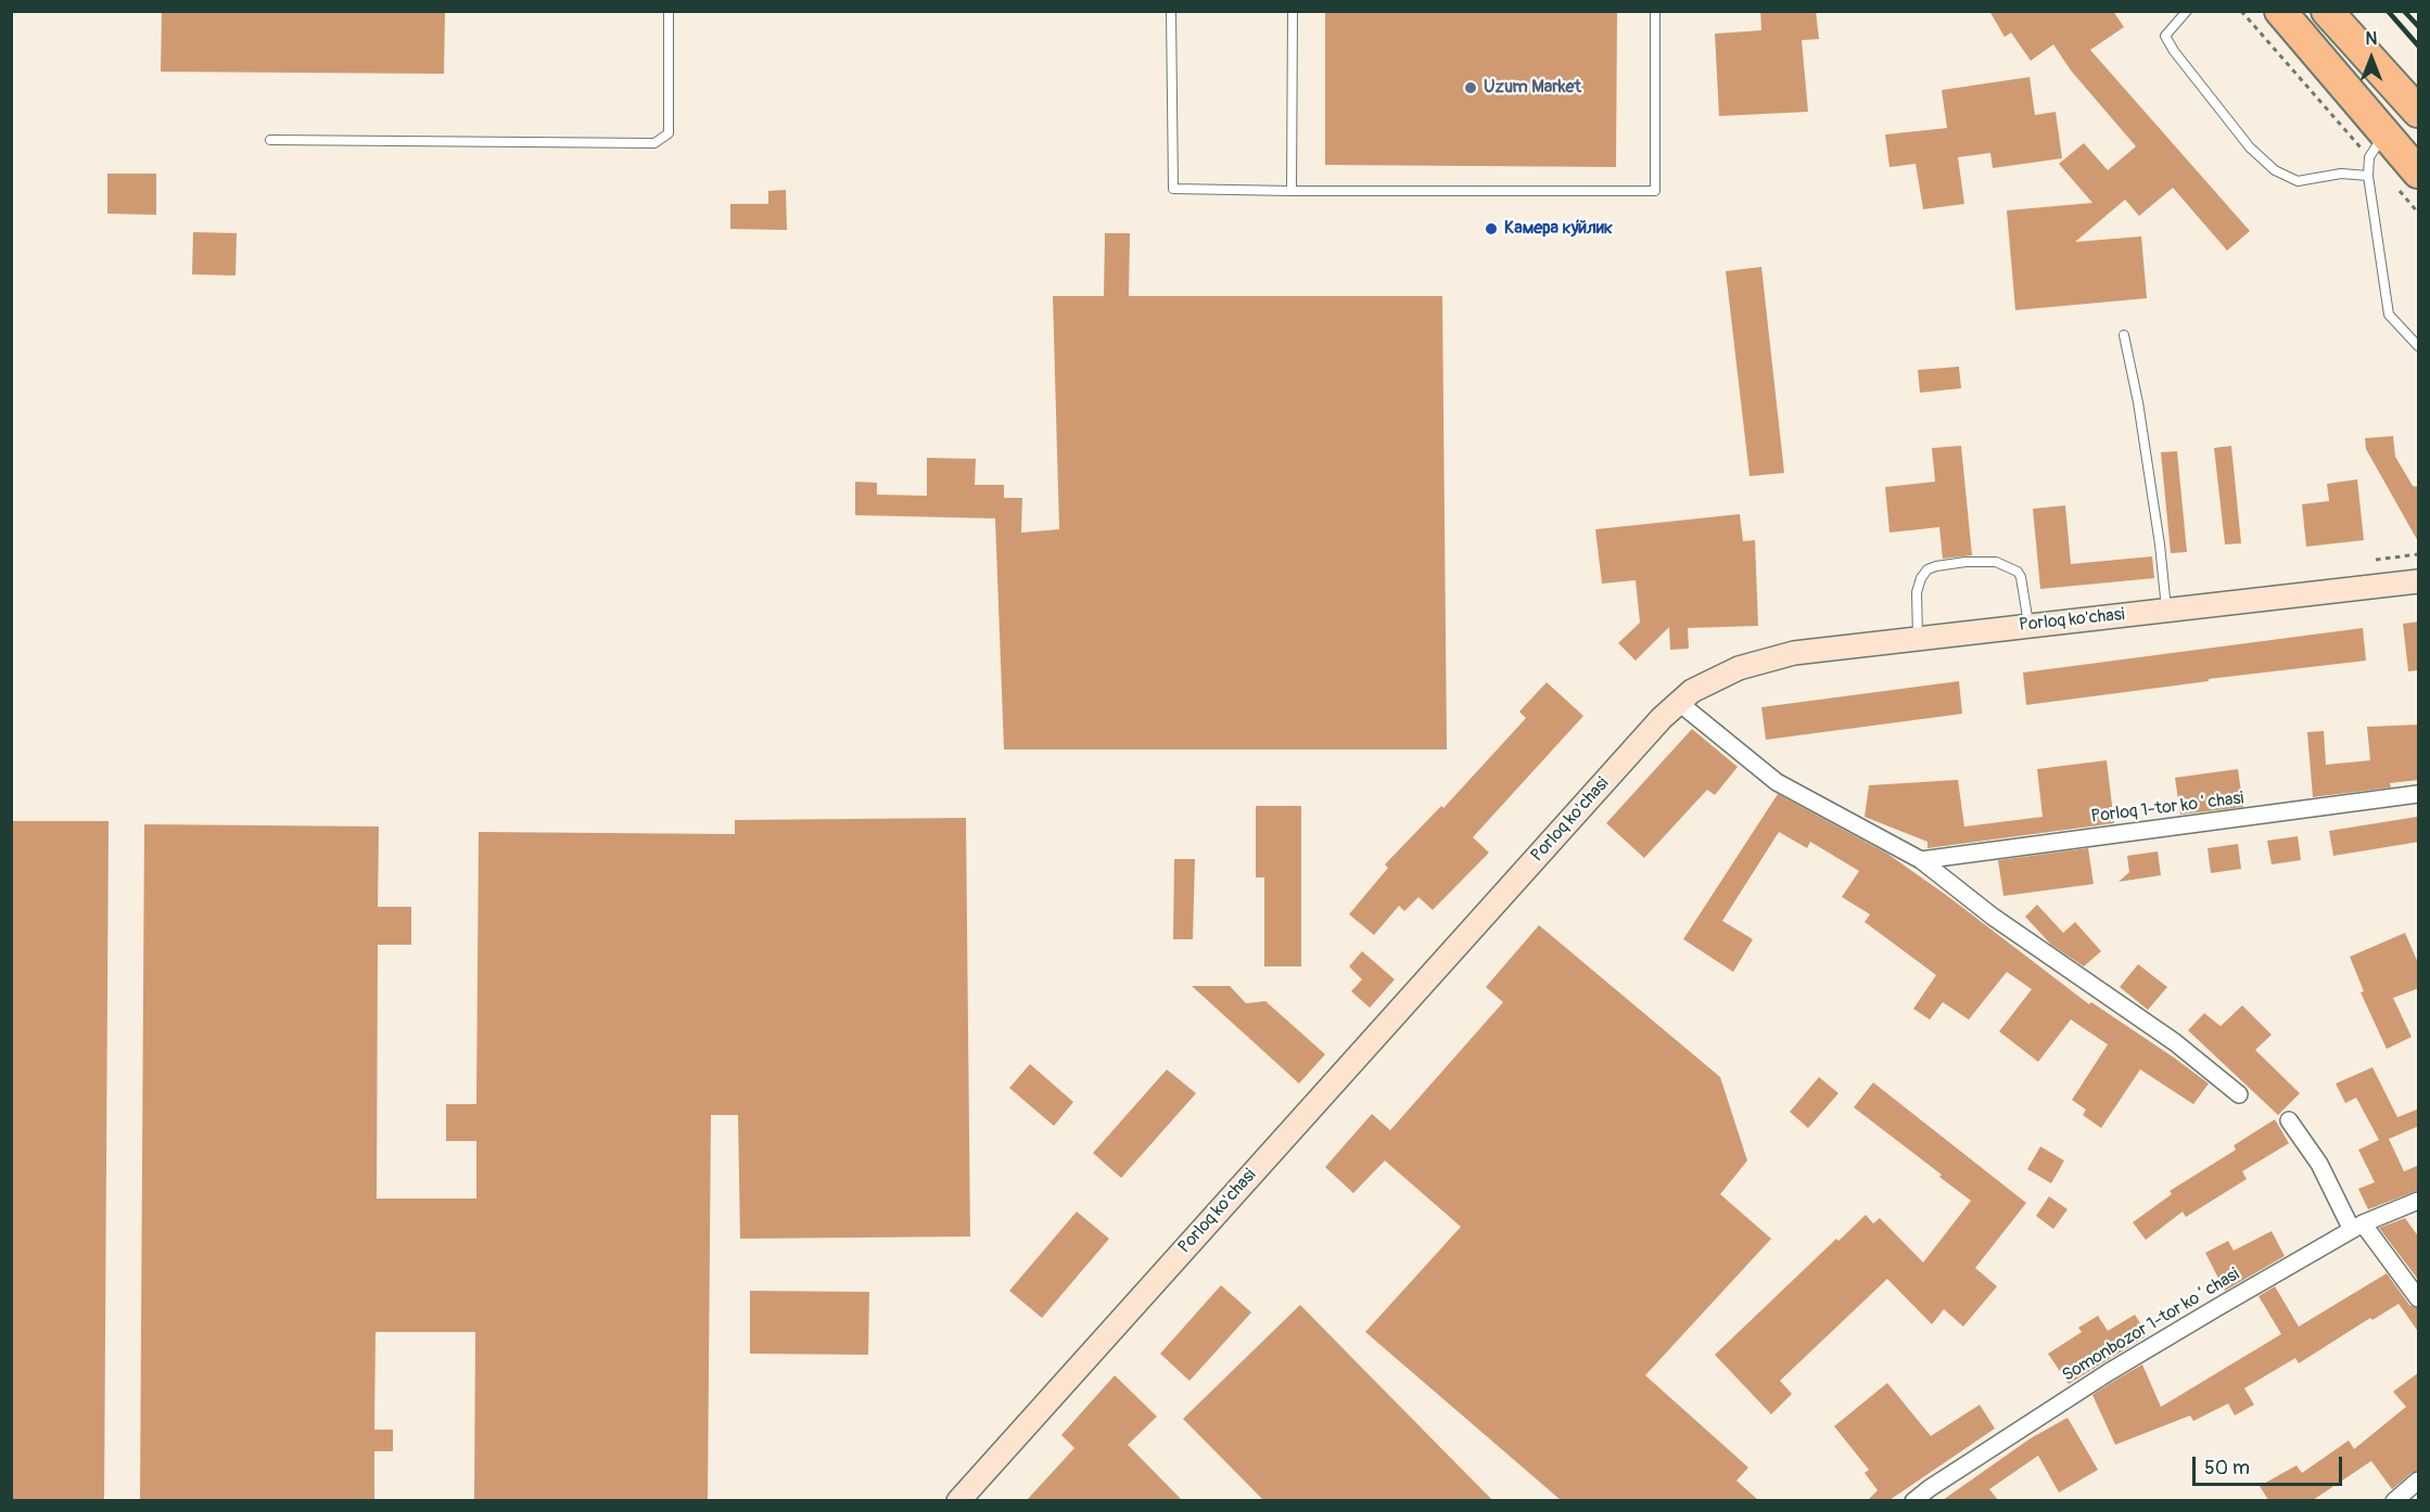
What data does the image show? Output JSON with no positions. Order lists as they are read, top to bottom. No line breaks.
{"streets":{"main road":["Porloq ko'chasi"],"street":["Porloq 1-tor koʻchasi","Somonbozor 1-tor koʻchasi"]},"places":["Uzum Market","Камера ку́йлик"],"scale_bar":"50 m","north":"top"}
